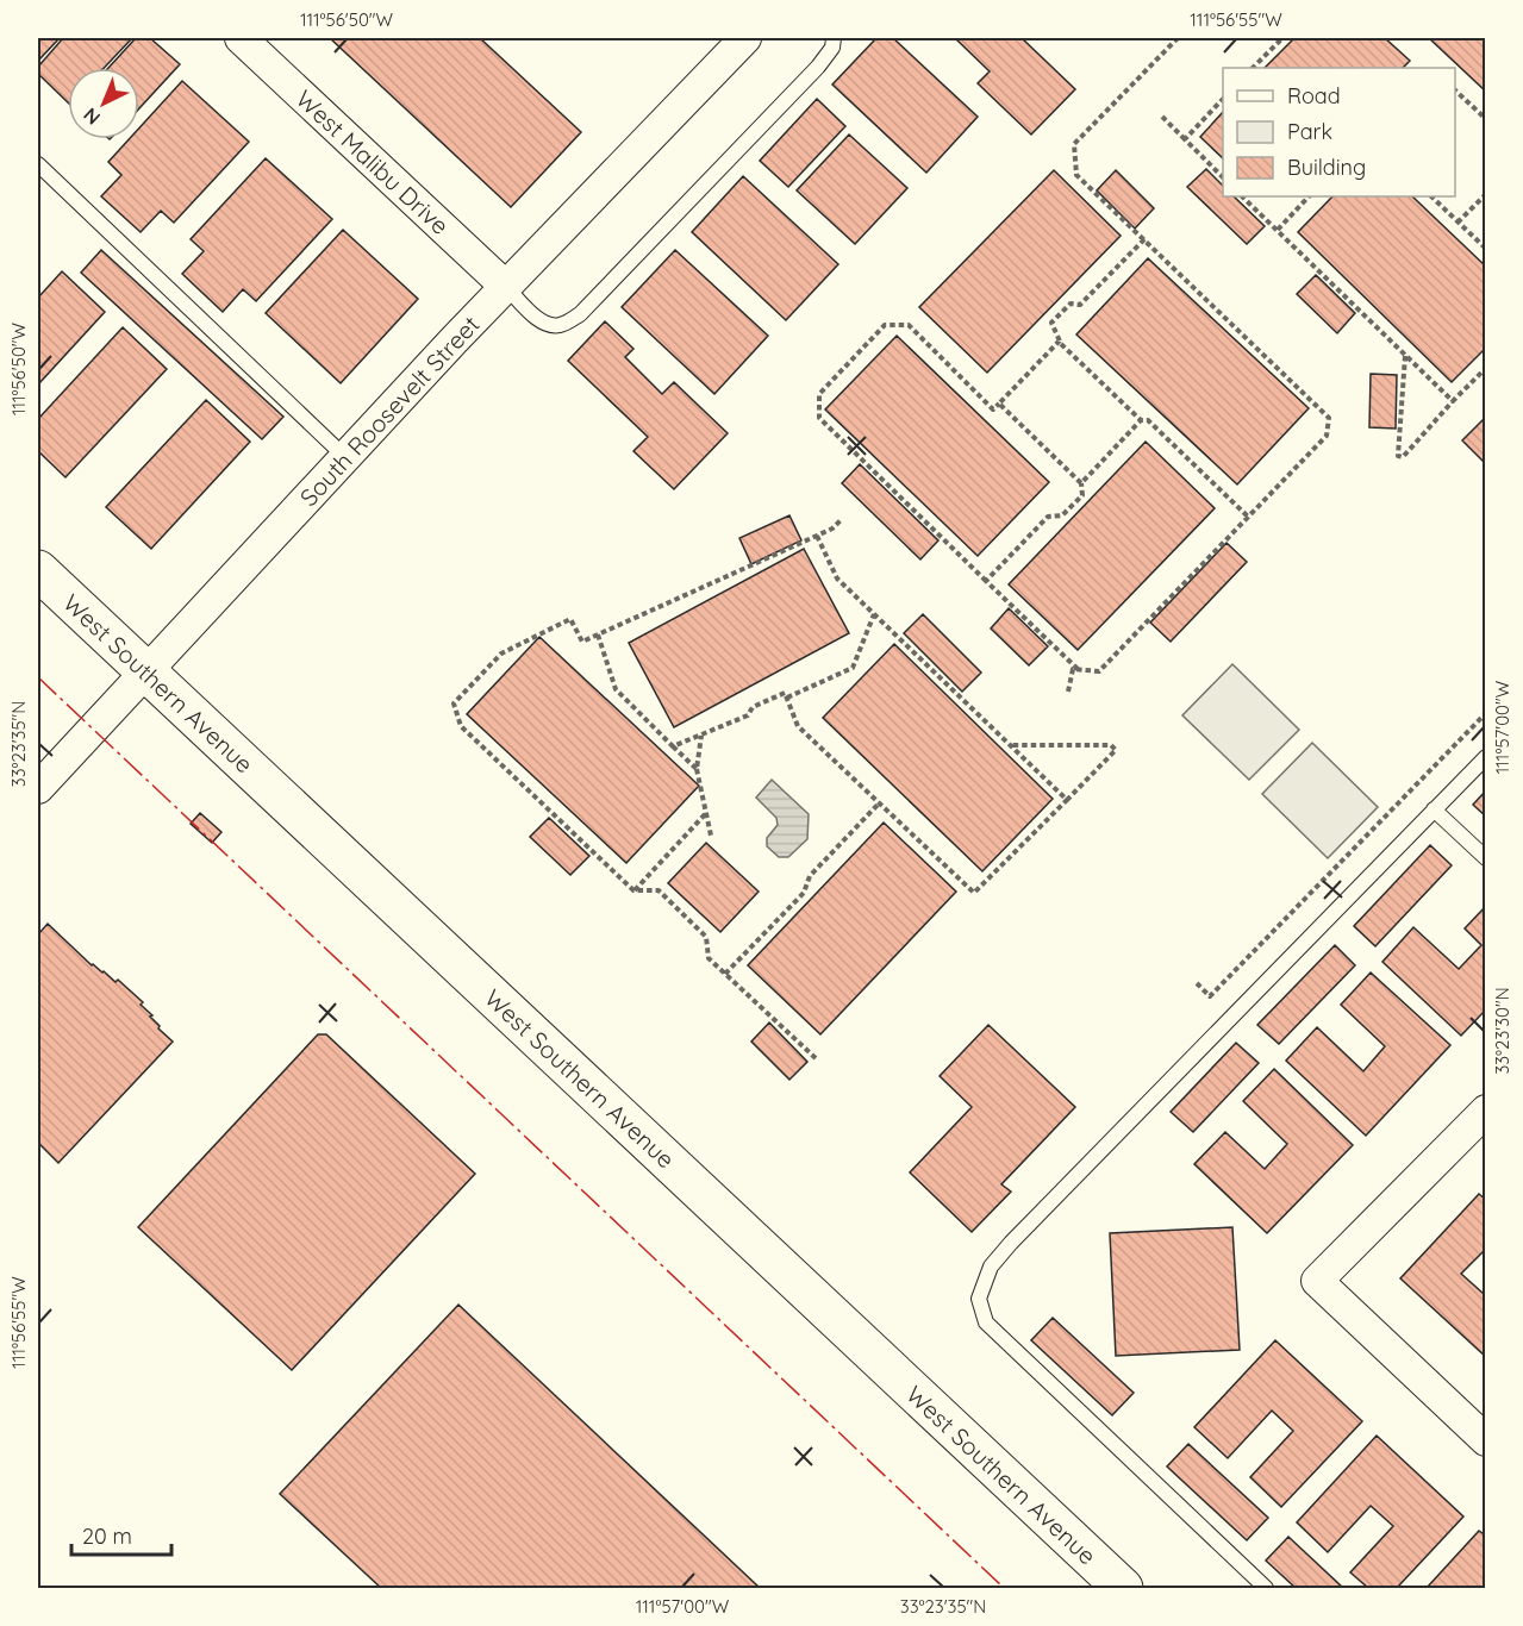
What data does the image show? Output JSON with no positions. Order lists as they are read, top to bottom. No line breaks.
{"streets":{"main road":["West Southern Avenue"],"street":["West Malibu Drive","South Roosevelt Street"]},"crossings":[["West Malibu Drive","South Roosevelt Street"],["South Roosevelt Street","West Southern Avenue"]],"legend":["Road","Park","Building"],"scale_bar":"20 m","north":"bottom left","coordinates":["111°56'50\"W","111°56'55\"W","111°57'00\"W","33°23'35\"N","33°23'30\"N"]}
